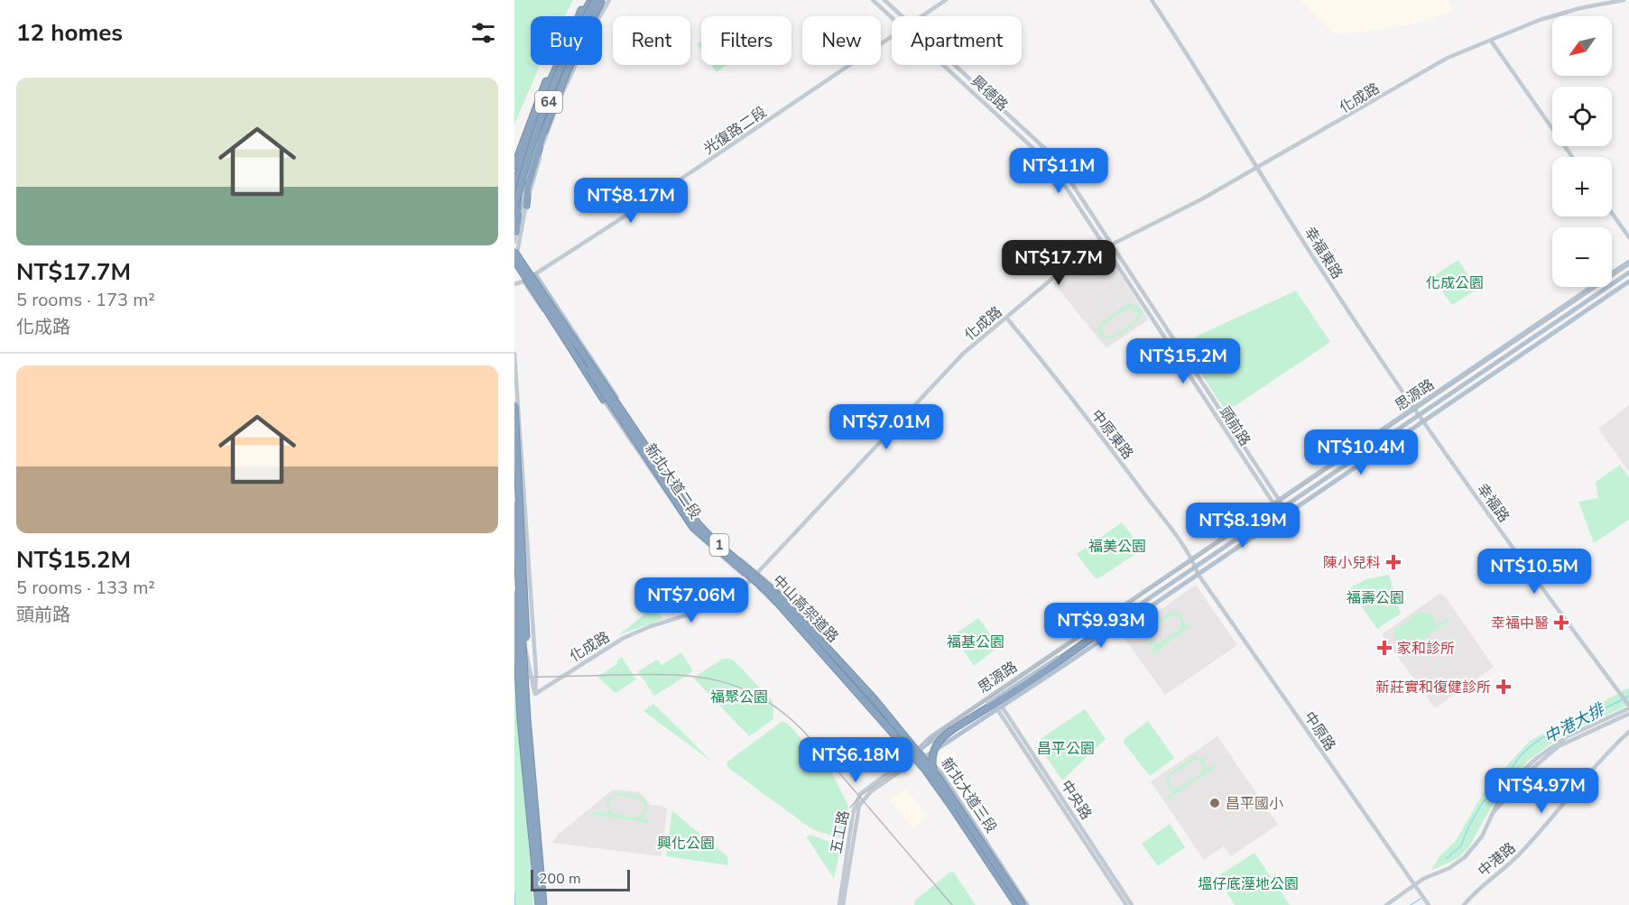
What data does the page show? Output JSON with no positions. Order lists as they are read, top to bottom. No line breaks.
{"streets":{"highway":["64","1","中山高架道路"],"main road":["思源路","新北大道二段","新北大道三段"],"street":["興德路","化成路","光復路二段","幸福東路","頭前路","中原東路","幸福路","中原路","中央路","五工路","中港路"]},"crossings":[["興德路","頭前路"],["化成路","幸福東路"],["化成路","頭前路"],["化成路","中原東路"],["化成路","新北大道二段"],["化成路","中山高架道路"],["光復路二段","1"],["幸福東路","思源路"],["幸福東路","幸福路"],["思源路","頭前路"],["思源路","中原東路"],["思源路","新北大道二段"],["思源路","幸福路"],["思源路","中原路"],["思源路","新北大道三段"],["思源路","中央路"],["思源路","五工路"],["中原東路","中原路"],["新北大道二段","1"],["新北大道二段","中山高架道路"],["新北大道二段","新北大道三段"],["新北大道二段","五工路"],["中山高架道路","新北大道三段"],["新北大道三段","五工路"]],"water":["中港大排"],"parks":["化成公園","福美公園","福壽公園","福基公園","福聚公園","昌平公園","興化公園","塭仔底溼地公園"],"places":{"health":["陳小兒科","幸福中醫","家和診所","新莊實和復健診所"],"other":["昌平國小"]},"scale_bar":"200 m","north":"bottom left","page":{"heading":"12 homes","map_buttons":["+","−"],"chip":["Buy","Rent","Filters","New","Apartment"],"list":[{"name":"NT$17.7M","note":"5 rooms · 173 m² · 化成路"},{"name":"NT$15.2M","note":"5 rooms · 133 m² · 頭前路"}],"price":["NT$11M","NT$8.17M","NT$17.7M","NT$15.2M","NT$7.01M","NT$10.4M","NT$8.19M","NT$10.5M","NT$7.06M","NT$9.93M","NT$6.18M","NT$4.97M"],"scale":"200 m"}}
